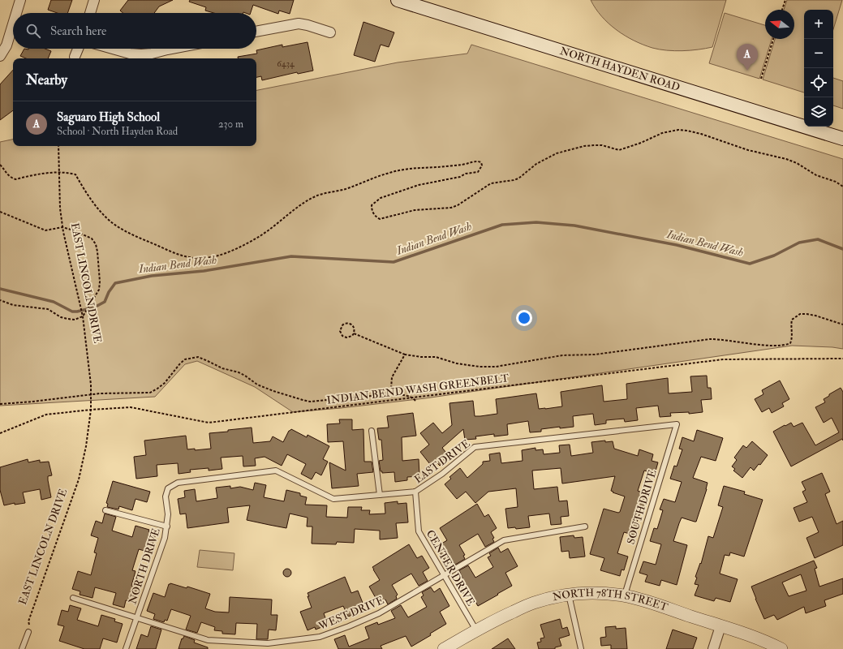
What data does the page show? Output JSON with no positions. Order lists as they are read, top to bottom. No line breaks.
{"streets":{"main road":["NORTH HAYDEN ROAD"],"street":["NORTH 78TH STREET"],"lane":["EAST DRIVE","SOUTH DRIVE","NORTH DRIVE","CENTER DRIVE","WEST DRIVE"],"path":["EAST LINCOLN DRIVE","INDIAN BEND WASH GREENBELT"]},"crossings":[["EAST LINCOLN DRIVE","INDIAN BEND WASH GREENBELT"],["EAST DRIVE","SOUTH DRIVE"],["EAST DRIVE","NORTH DRIVE"],["EAST DRIVE","CENTER DRIVE"],["SOUTH DRIVE","NORTH 78TH STREET"],["NORTH DRIVE","WEST DRIVE"],["CENTER DRIVE","NORTH 78TH STREET"],["CENTER DRIVE","WEST DRIVE"]],"water":["Indian Bend Wash"],"house_numbers":["6434"],"north":"left","page":{"map_buttons":["+","−"],"search":"Search here","pins":"A","heading":"Nearby","list":[{"mark":"A","name":"Saguaro High School","note":"School · North Hayden Road","value":"230 m"}]}}
